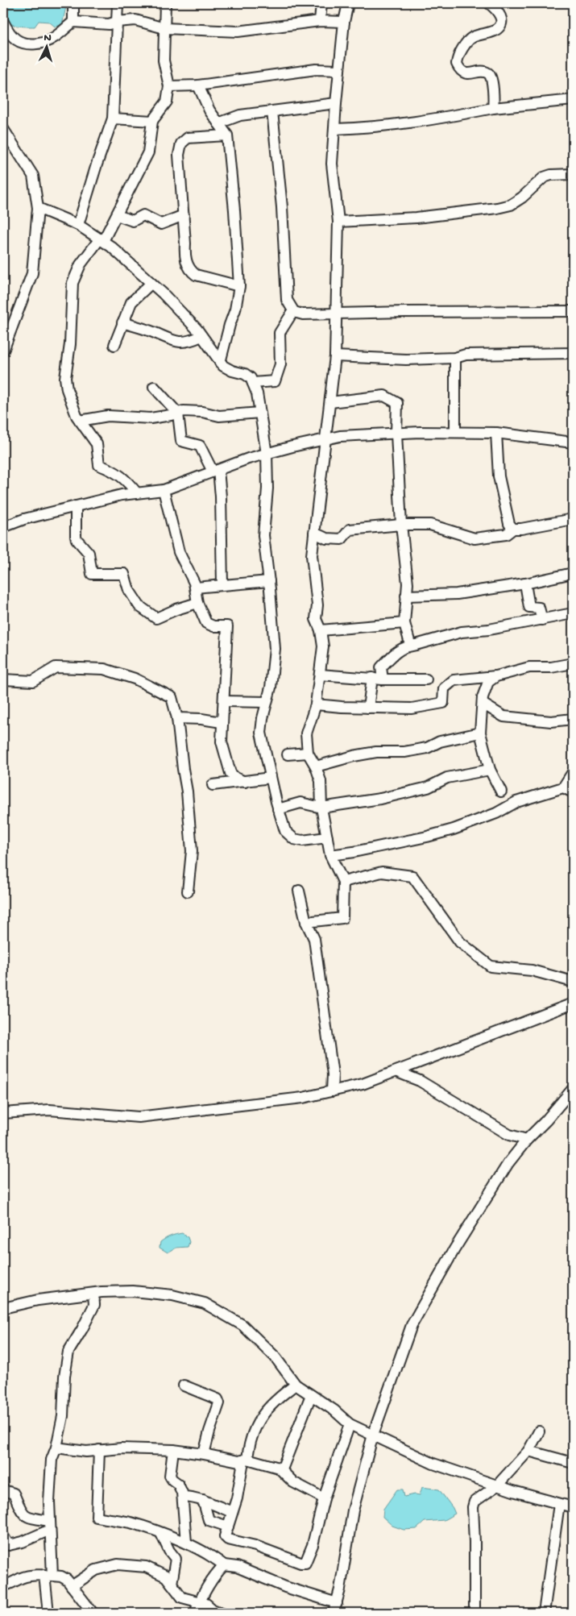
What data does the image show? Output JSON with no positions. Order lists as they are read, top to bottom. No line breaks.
{"north":"top"}
